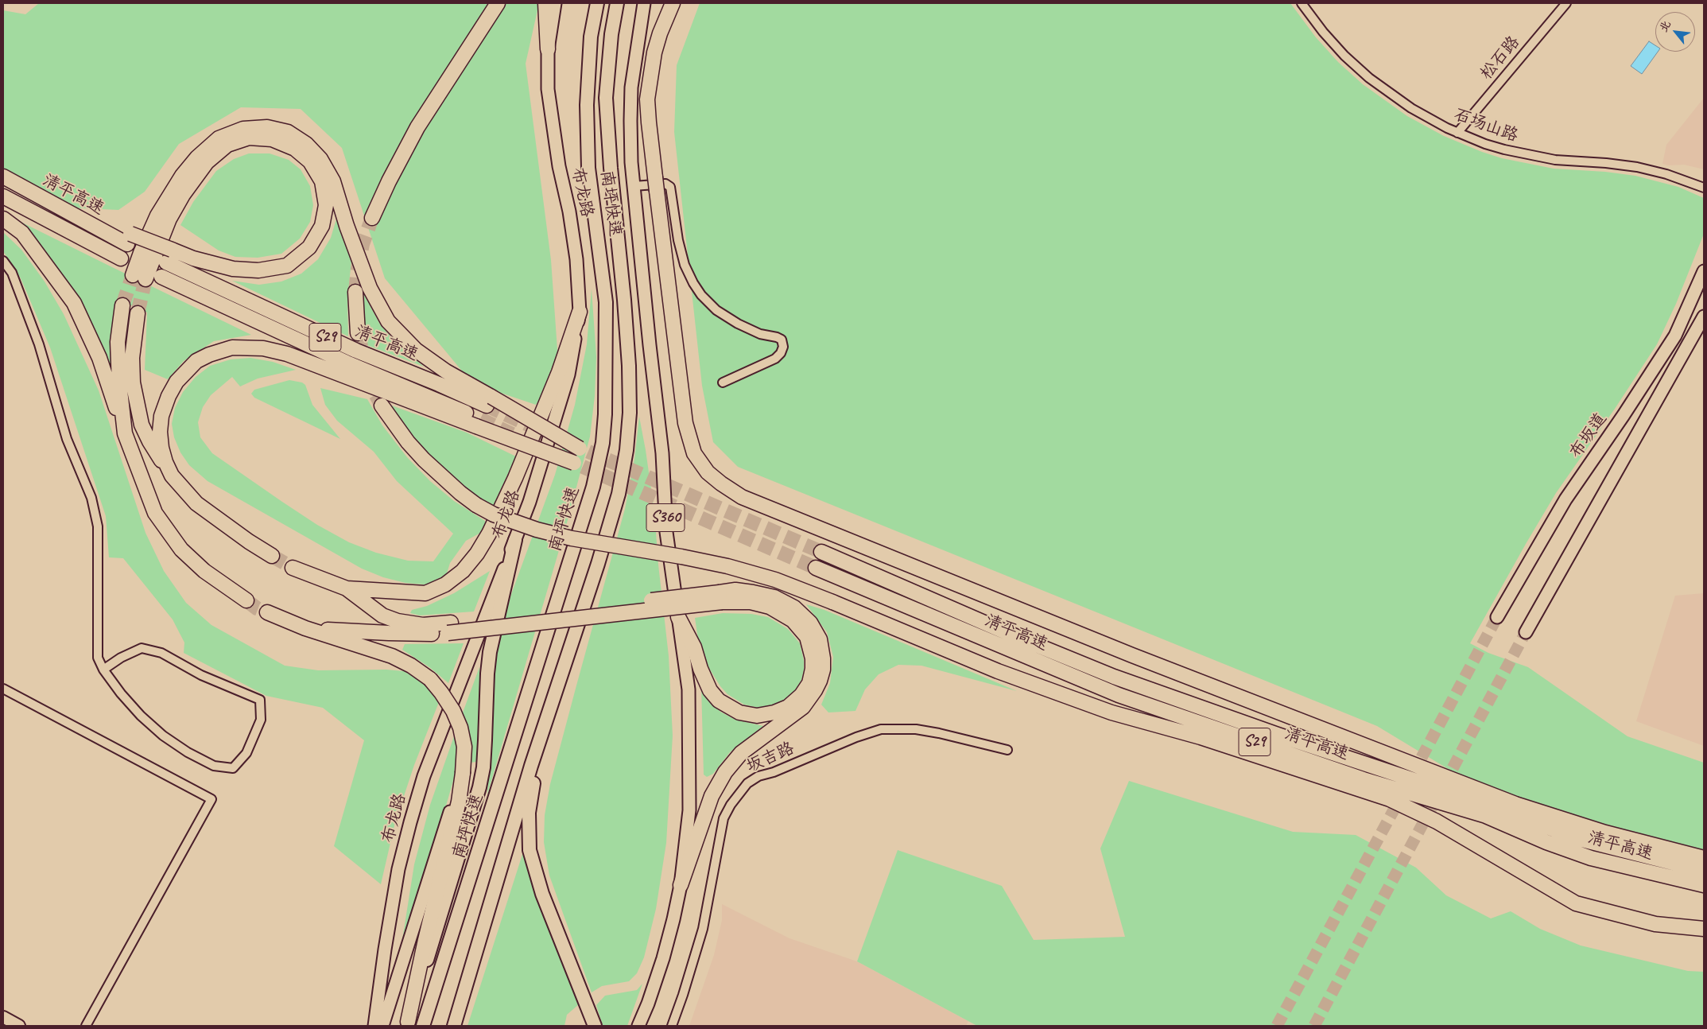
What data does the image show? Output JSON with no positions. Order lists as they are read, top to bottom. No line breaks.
{"streets":{"highway":["清平高速","南坪快速","S29"],"main road":["布龙路","布坂道","S360"],"street":["松石路","石场山路","坂吉路"]},"crossings":[["松石路","石场山路"]],"north":"top left"}
